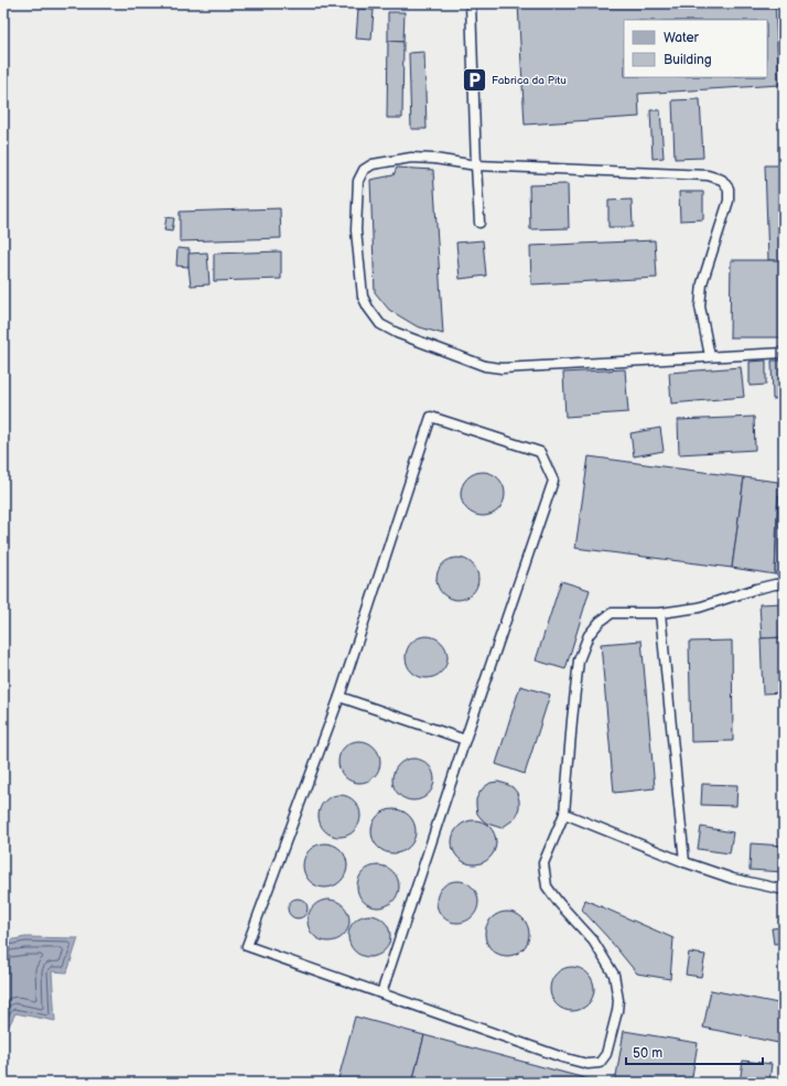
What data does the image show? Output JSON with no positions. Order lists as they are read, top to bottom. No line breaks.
{"places":{"parking":["Fabrica da Pitu"]},"legend":["Water","Building"],"scale_bar":"50 m"}
